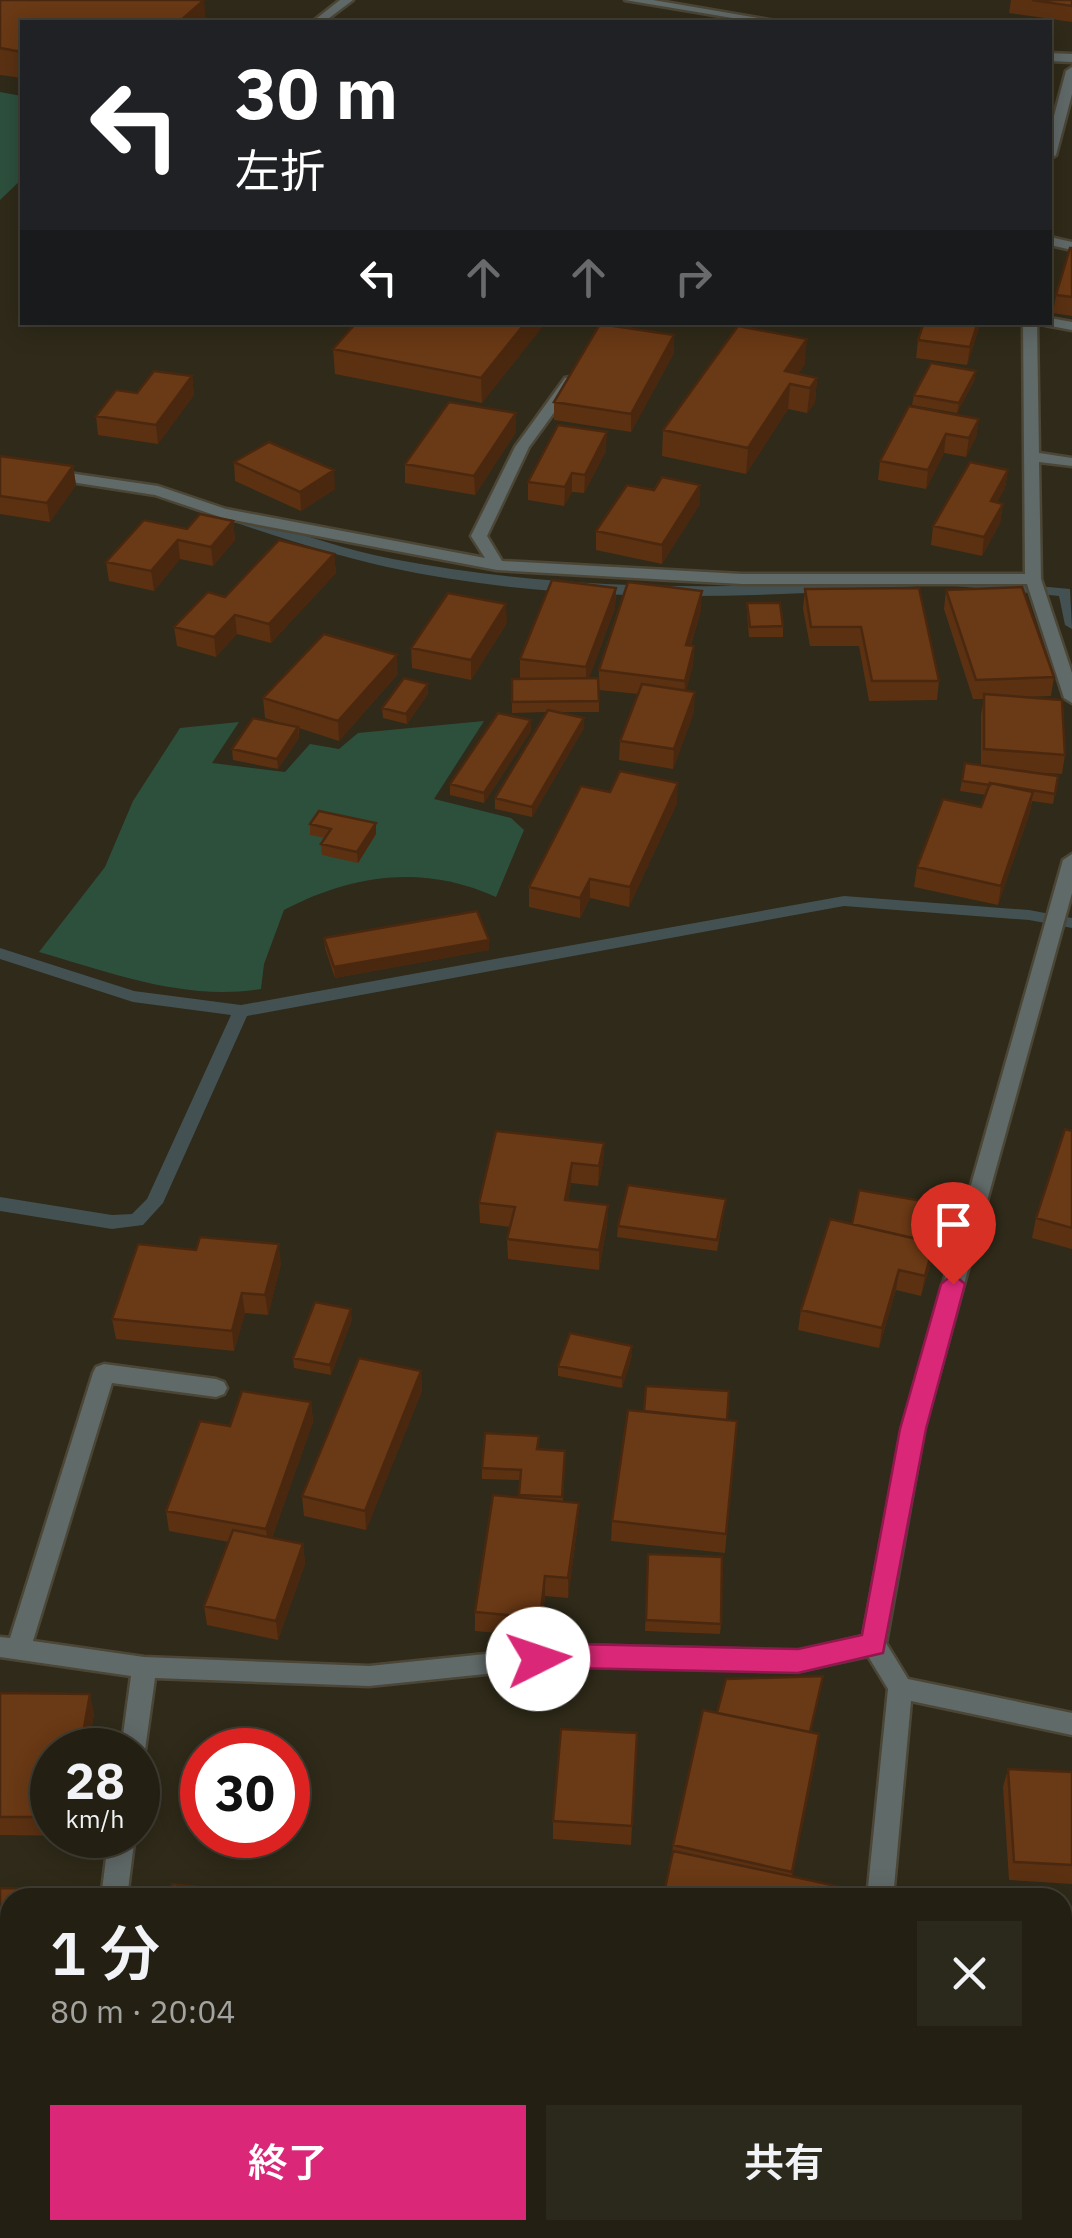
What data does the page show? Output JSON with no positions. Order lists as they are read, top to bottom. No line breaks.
{"page":{"turn":["30 m","左折"],"speed":"28 km/h","limit":"30","heading":["1 分","80 m · 20:04"],"buttons":["終了","共有"]}}
